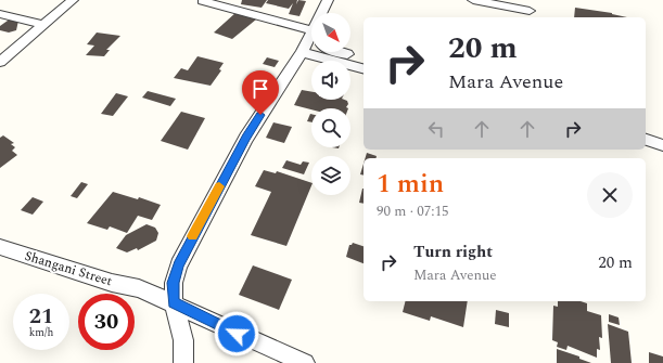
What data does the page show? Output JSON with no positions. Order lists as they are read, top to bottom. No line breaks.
{"streets":{"street":["Shangani Street"]},"north":"bottom right","page":{"turn":["20 m","Mara Avenue"],"heading":["1 min","90 m · 07:15"],"list":[{"name":"Turn right","note":"Mara Avenue","value":"20 m"}],"speed":"21 km/h","limit":"30"}}
